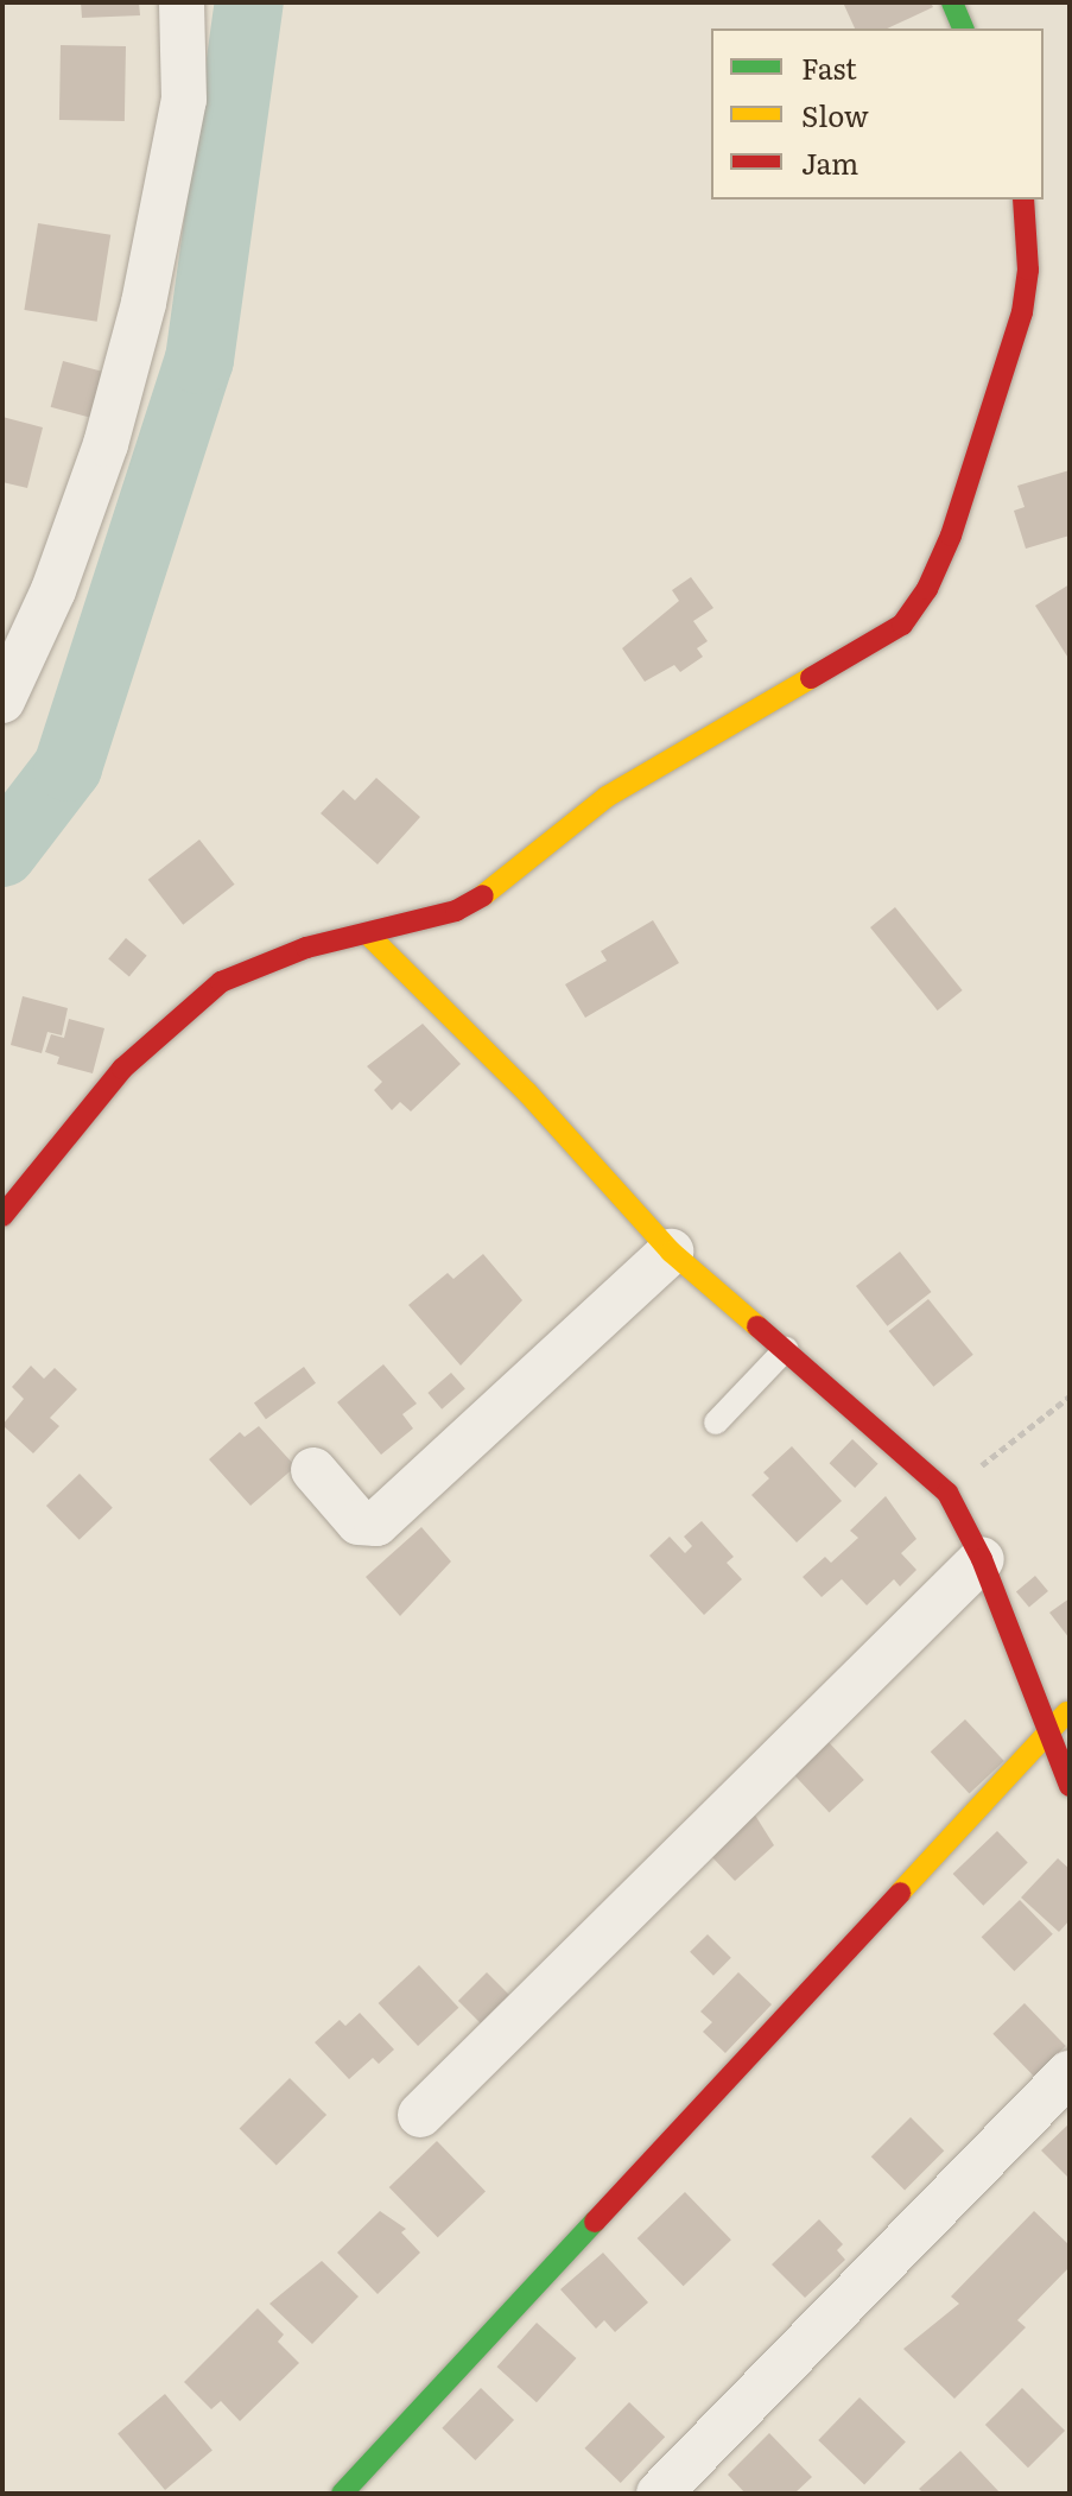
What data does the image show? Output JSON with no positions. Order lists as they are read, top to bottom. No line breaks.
{"legend":["Fast","Slow","Jam"]}
